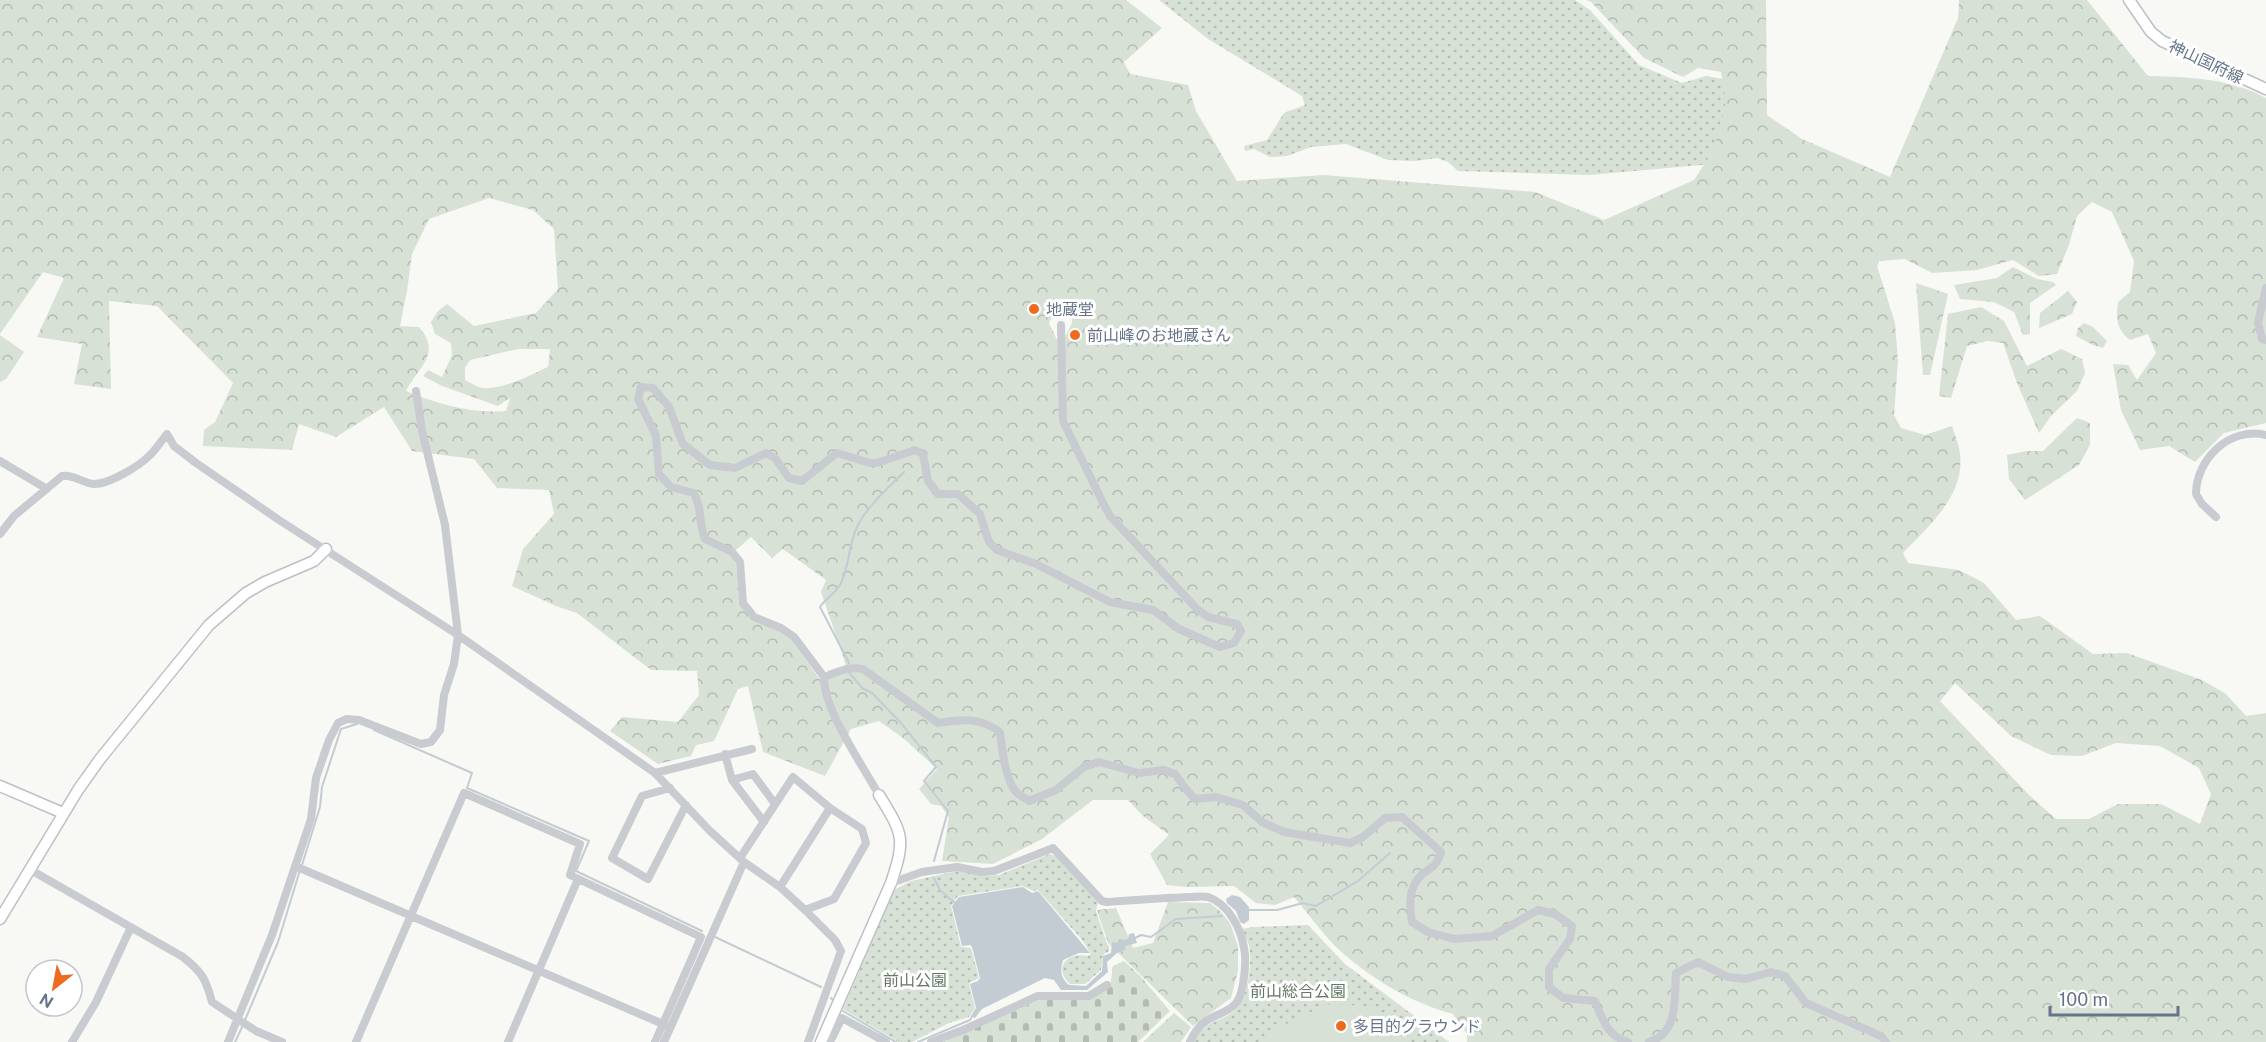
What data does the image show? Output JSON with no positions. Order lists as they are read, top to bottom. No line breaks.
{"streets":{"street":["神山国府線"]},"parks":["前山公園","前山総合公園"],"places":["地蔵堂","前山峰のお地蔵さん","多目的グラウンド"],"scale_bar":"100 m","north":"bottom left"}
